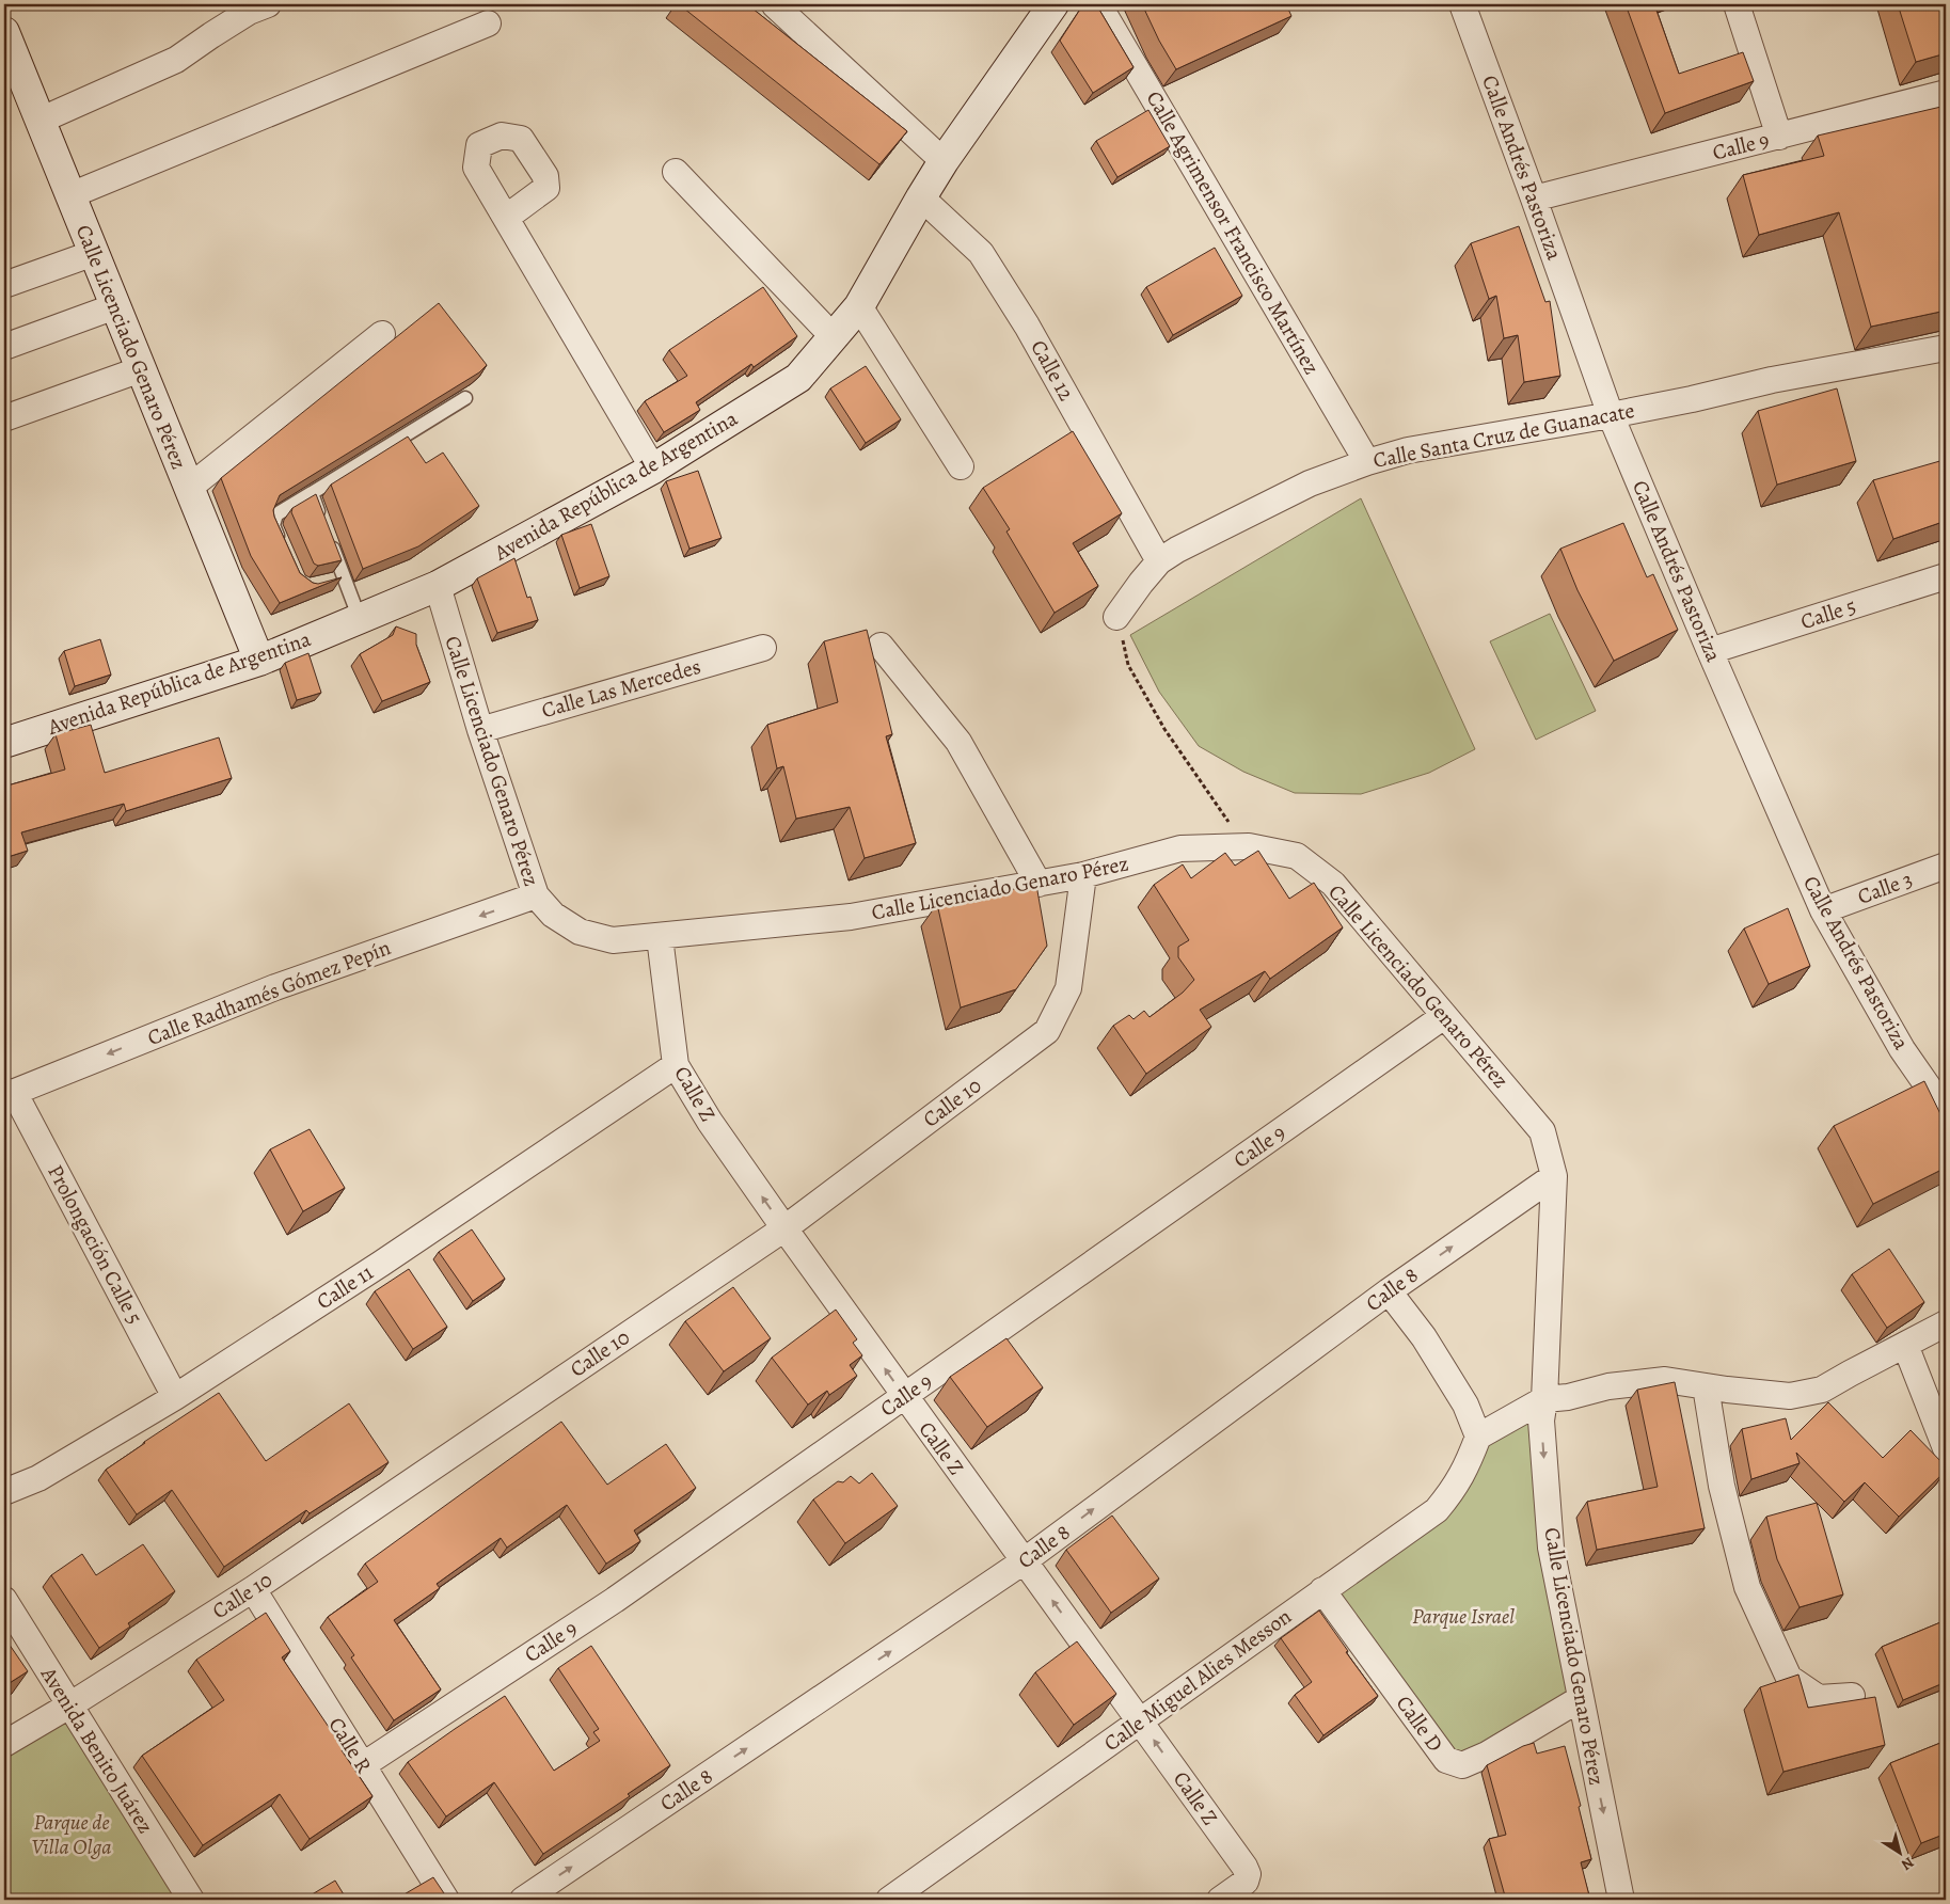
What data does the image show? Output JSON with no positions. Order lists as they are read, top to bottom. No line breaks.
{"streets":{"main road":["Calle Licenciado Genaro Pérez","Avenida República de Argentina"],"street":["Calle 9","Calle Andrés Pastoriza","Calle Agrimensor Francisco Martínez","Calle 12","Calle Santa Cruz de Guanacate","Calle 5","Calle Las Mercedes","Calle 3","Calle Radhamés Gómez Pepín","Calle Z","Calle 10","Prolongación Calle 5","Calle 11","Calle 8","Calle Miguel Alies Messon","Calle D","Calle R","Avenida Benito Juárez"]},"crossings":[["Calle 9","Calle Andrés Pastoriza"],["Calle 9","Calle Licenciado Genaro Pérez"],["Calle 9","Calle Z"],["Calle 9","Calle R"],["Calle Andrés Pastoriza","Calle Santa Cruz de Guanacate"],["Calle Andrés Pastoriza","Calle 5"],["Calle Andrés Pastoriza","Calle 3"],["Calle Agrimensor Francisco Martínez","Calle Santa Cruz de Guanacate"],["Calle Licenciado Genaro Pérez","Avenida República de Argentina"],["Calle Licenciado Genaro Pérez","Calle Las Mercedes"],["Calle Licenciado Genaro Pérez","Calle Radhamés Gómez Pepín"],["Calle Licenciado Genaro Pérez","Calle Z"],["Calle Licenciado Genaro Pérez","Calle 10"],["Calle Licenciado Genaro Pérez","Calle 8"],["Calle Licenciado Genaro Pérez","Calle D"],["Calle 12","Calle Santa Cruz de Guanacate"],["Calle 12","Avenida República de Argentina"],["Calle Radhamés Gómez Pepín","Prolongación Calle 5"],["Calle Z","Calle 10"],["Calle Z","Calle 11"],["Calle Z","Calle 8"],["Calle Z","Calle Miguel Alies Messon"],["Calle 10","Calle R"],["Calle 10","Avenida Benito Juárez"],["Prolongación Calle 5","Calle 11"],["Calle Miguel Alies Messon","Calle D"]],"one_way":["Calle Radhamés Gómez Pepín","Calle Z","Calle 8"],"parks":["Parque Israel","Parque de Villa Olga"],"north":"bottom right"}
